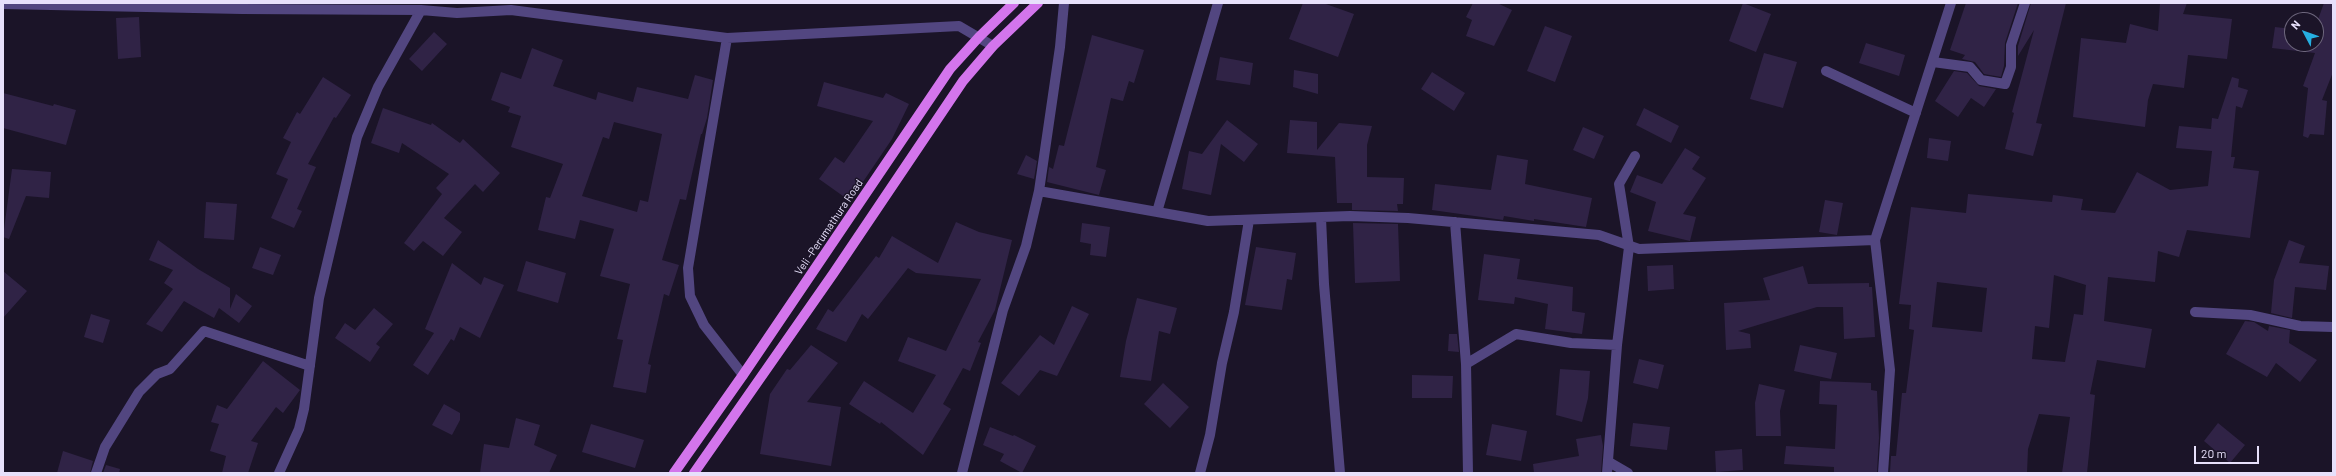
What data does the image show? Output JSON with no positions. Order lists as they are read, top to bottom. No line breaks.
{"streets":{"main road":["Veli -Perumathura Road"]},"scale_bar":"20 m","north":"top left"}
